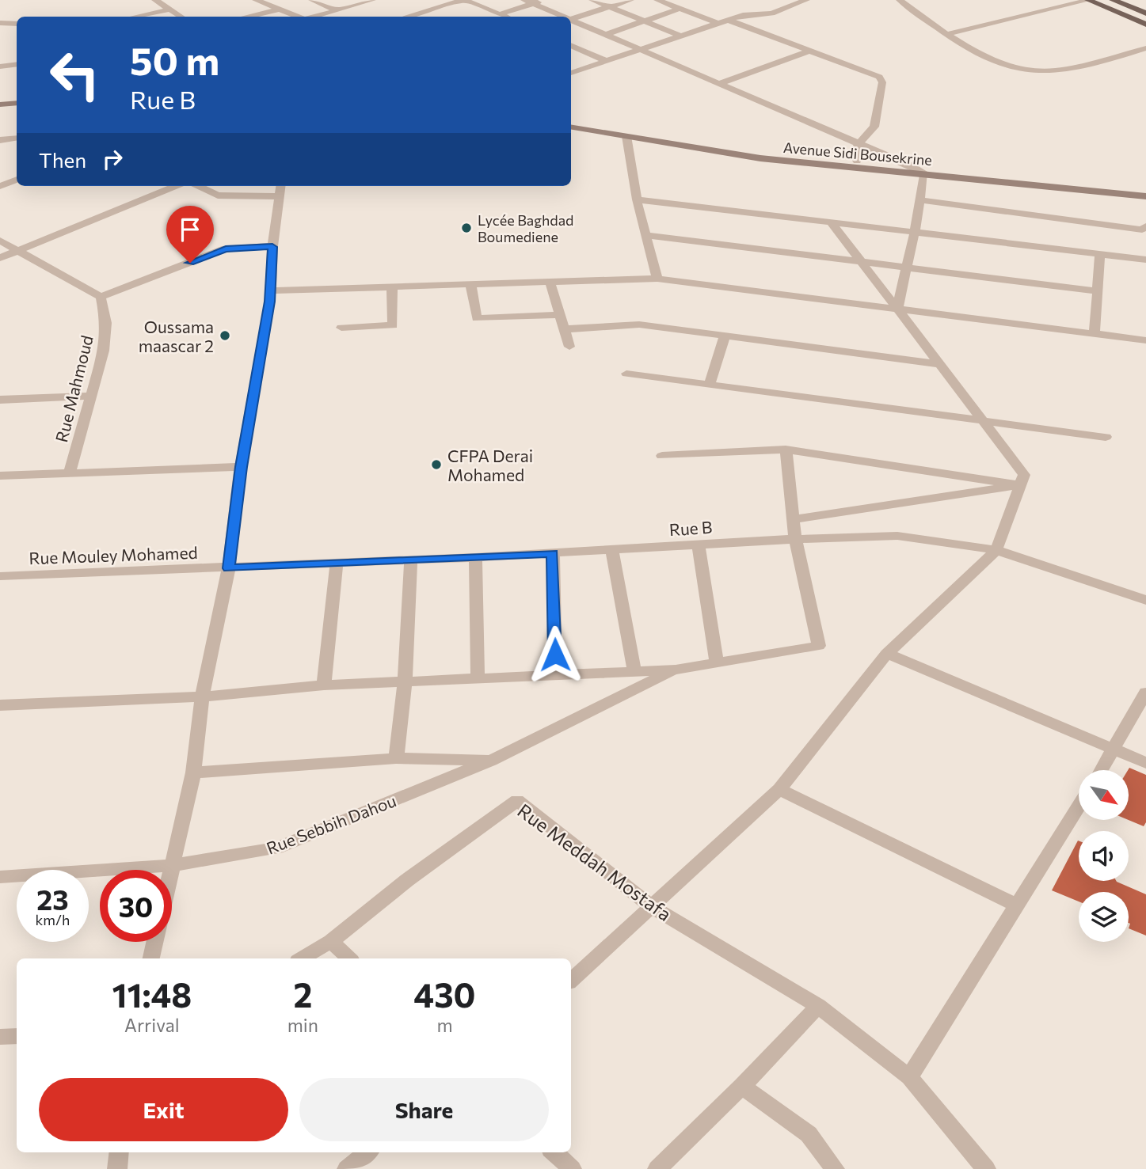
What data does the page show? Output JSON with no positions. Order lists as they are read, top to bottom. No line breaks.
{"streets":{"main road":["Avenue Sidi Bousekrine"],"street":["Rue Mahmoud","Rue B","Rue Mouley Mohamed","Rue Sebbih Dahou","Rue Meddah Mostafa"]},"crossings":[["Rue B","Rue Mouley Mohamed"]],"places":["Lycée Baghdad Boumediene","Oussama maascar 2","CFPA Derai Mohamed"],"north":"bottom right","page":{"turn":["50 m","Rue B"],"then":"Then","speed":"23 km/h","limit":"30","eta":["11:48","Arrival","2","min","430","m"],"buttons":["Exit","Share"]}}
